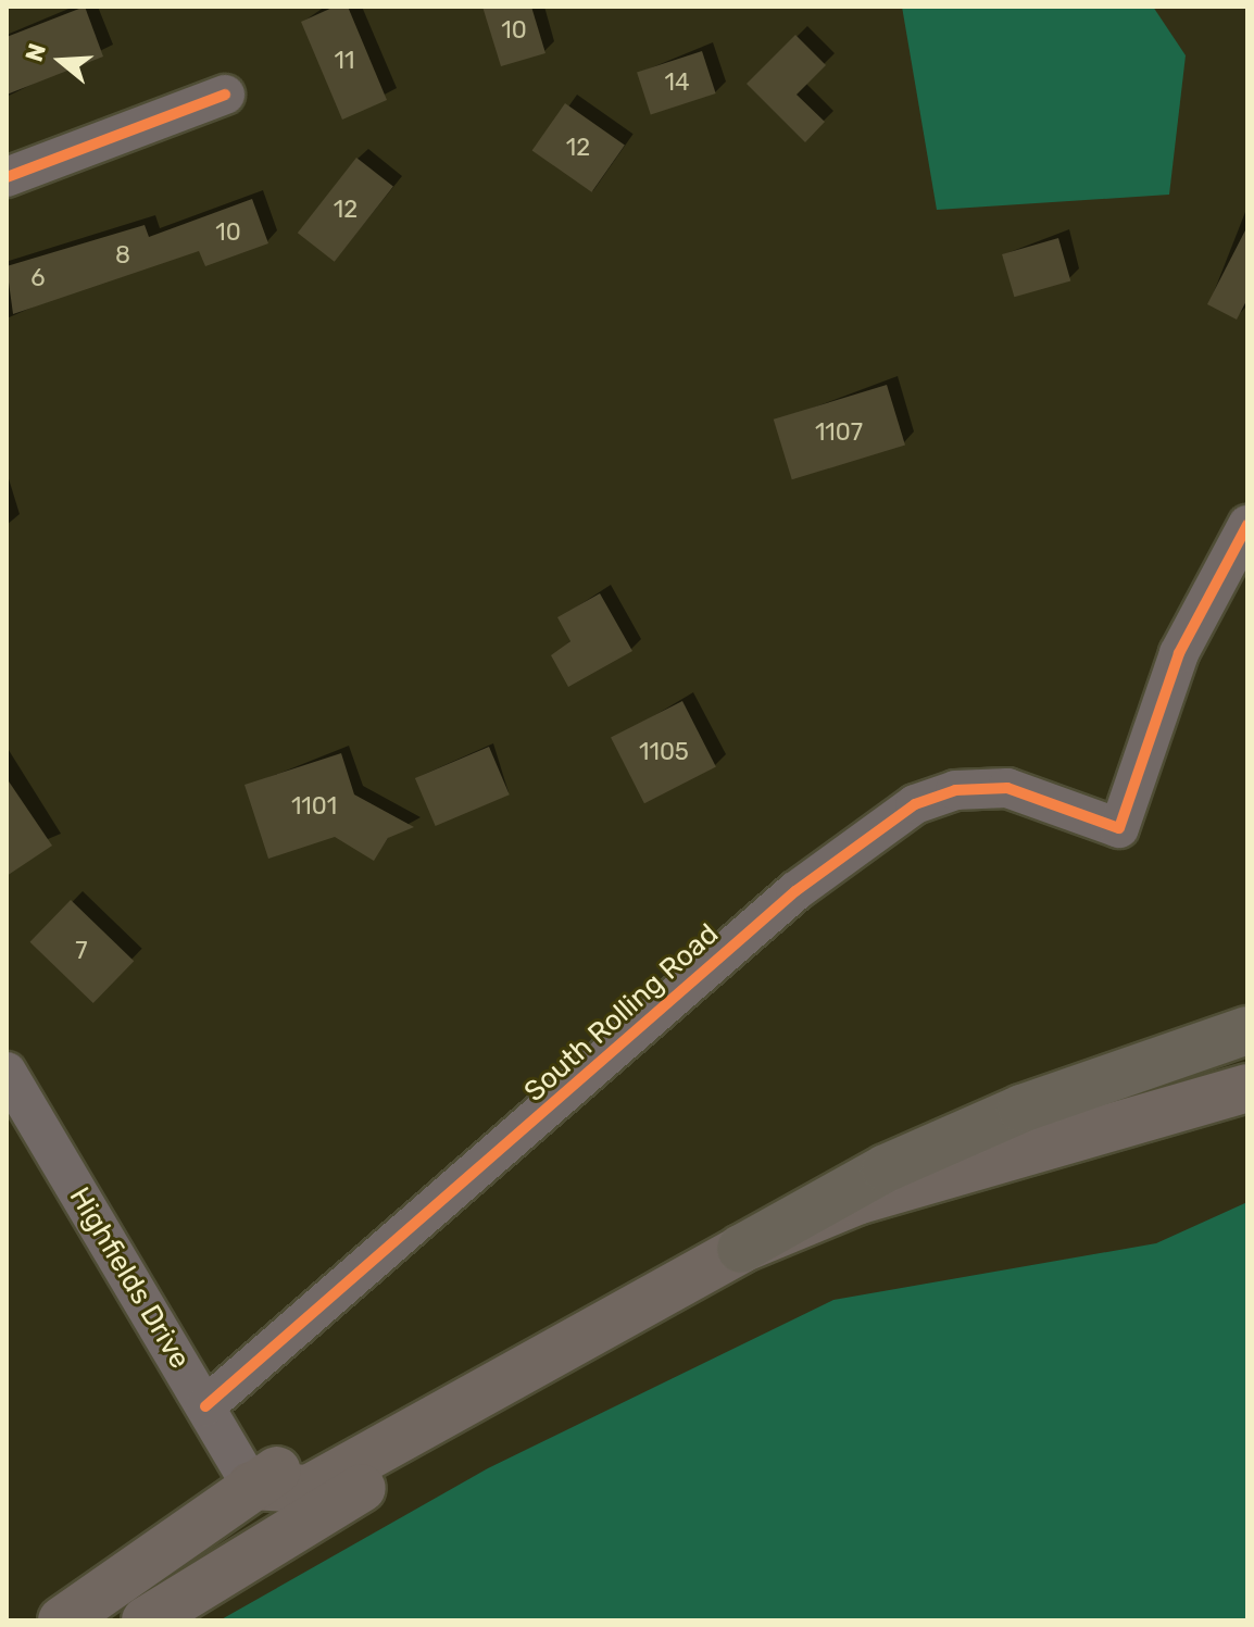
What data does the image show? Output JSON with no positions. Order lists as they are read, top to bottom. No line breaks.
{"streets":{"street":["South Rolling Road","Highfields Drive"]},"crossings":[["South Rolling Road","Highfields Drive"]],"house_numbers":["10","11","14","12","12","10","8","6","1107","1105","1101","7"],"north":"left"}
